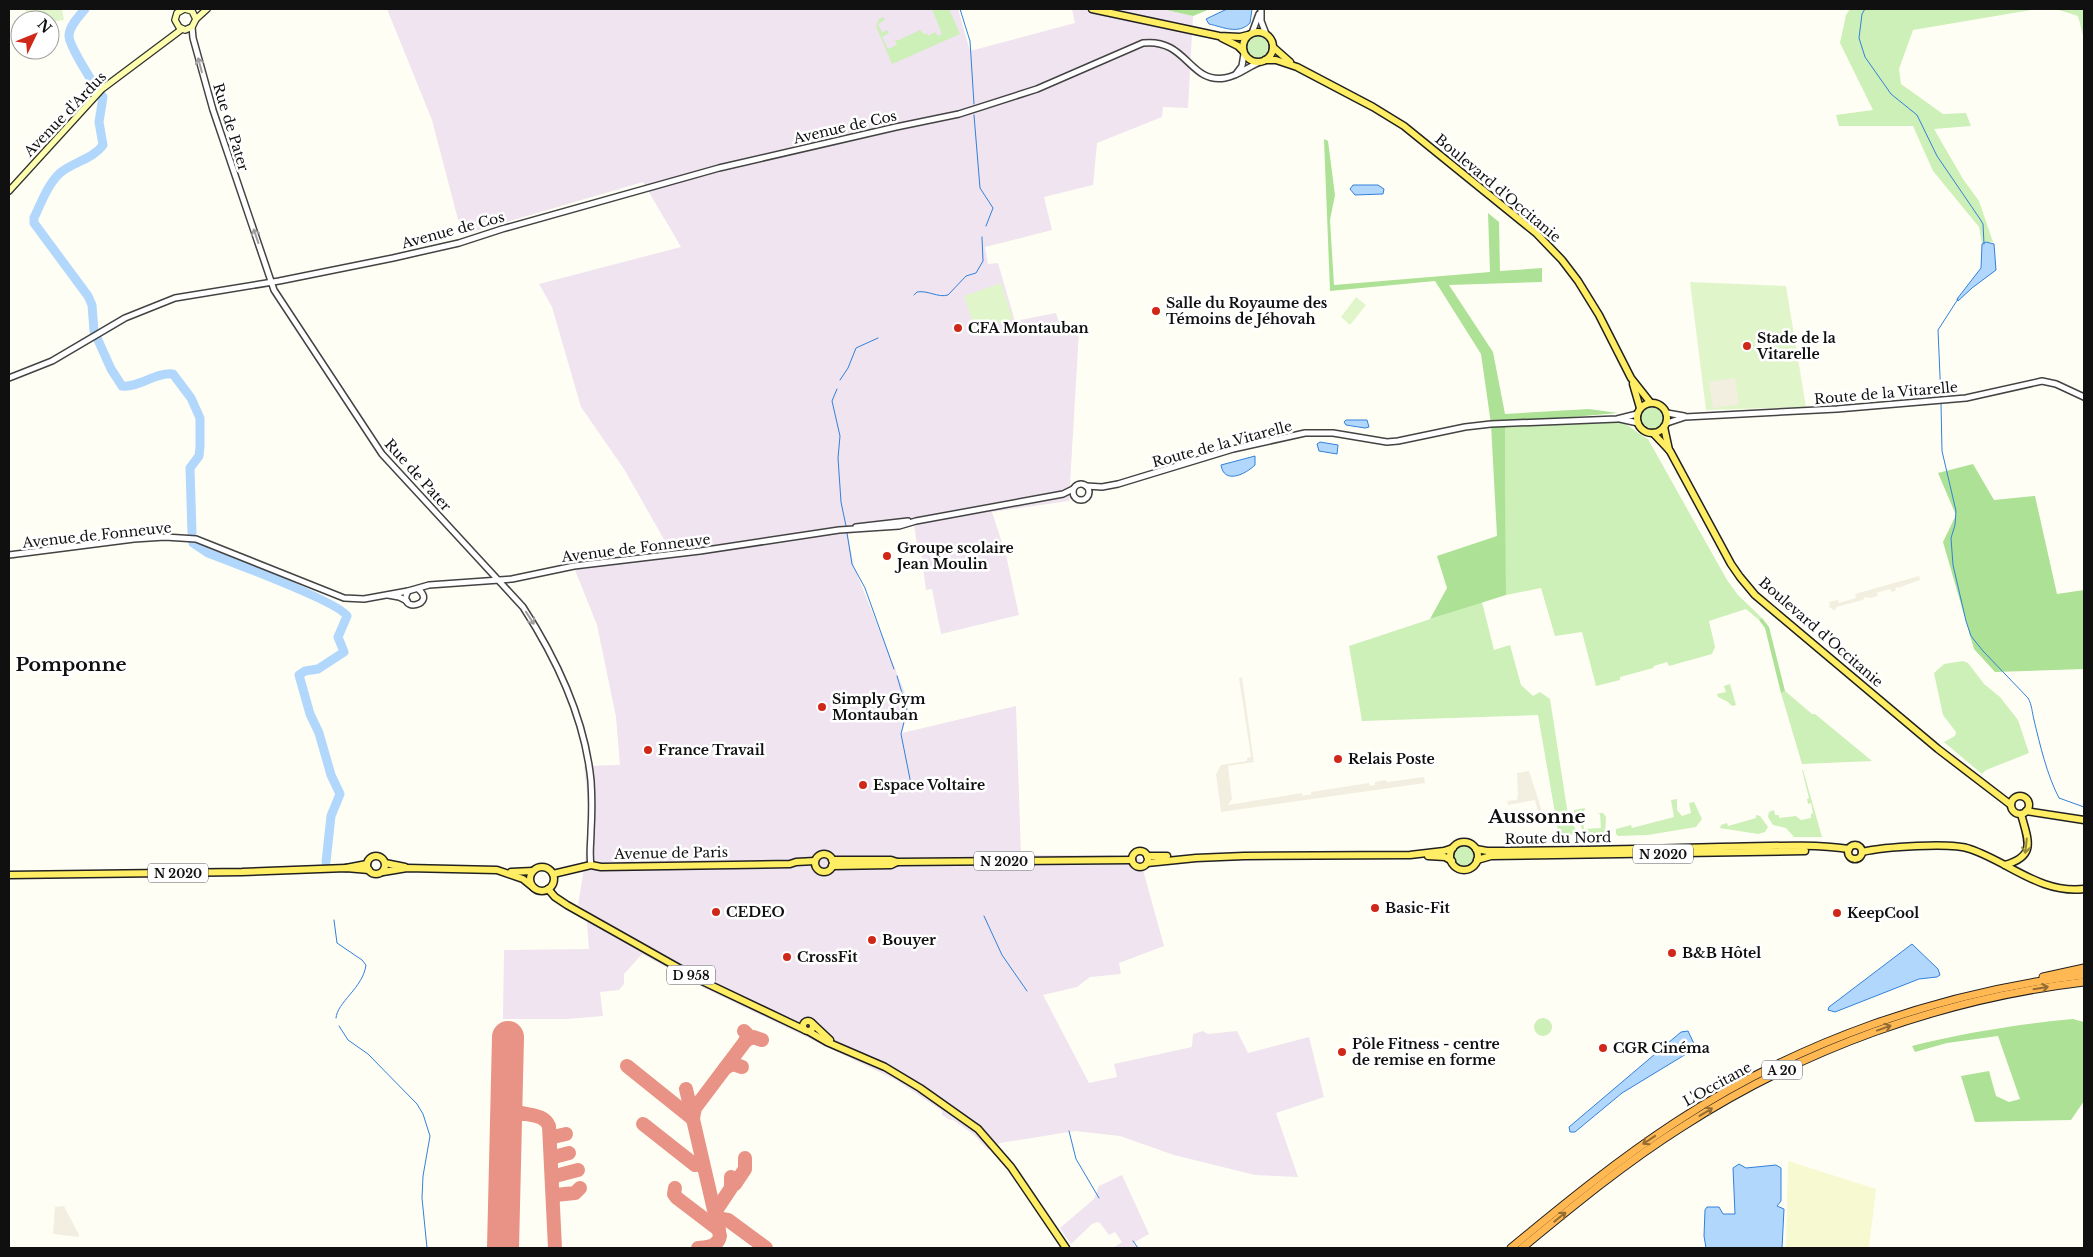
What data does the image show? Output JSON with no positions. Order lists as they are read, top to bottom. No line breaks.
{"streets":{"highway":["A 20","L'Occitane"],"main road":["Avenue d'Ardus","Boulevard d'Occitanie","Route du Nord","Avenue de Paris","N 2020","D 958"],"street":["Rue de Pater","Avenue de Cos","Route de la Vitarelle","Avenue de Fonneuve"]},"crossings":[["Avenue d'Ardus","Rue de Pater"],["Rue de Pater","Avenue de Cos"],["Rue de Pater","Avenue de Fonneuve"],["Rue de Pater","Avenue de Paris"],["Boulevard d'Occitanie","Route de la Vitarelle"],["Route de la Vitarelle","Avenue de Fonneuve"],["Avenue de Paris","N 2020"],["Avenue de Paris","D 958"]],"districts":["Pomponne","Aussonne"],"places":["Salle du Royaume des Témoins de Jéhovah","CFA Montauban","Stade de la Vitarelle","Groupe scolaire Jean Moulin","Simply Gym Montauban","France Travail","Relais Poste","Espace Voltaire","Basic-Fit","CEDEO","KeepCool","Bouyer","B&B Hôtel","CrossFit","CGR Cinéma","Pôle Fitness - centre de remise en forme"],"north":"top right"}
